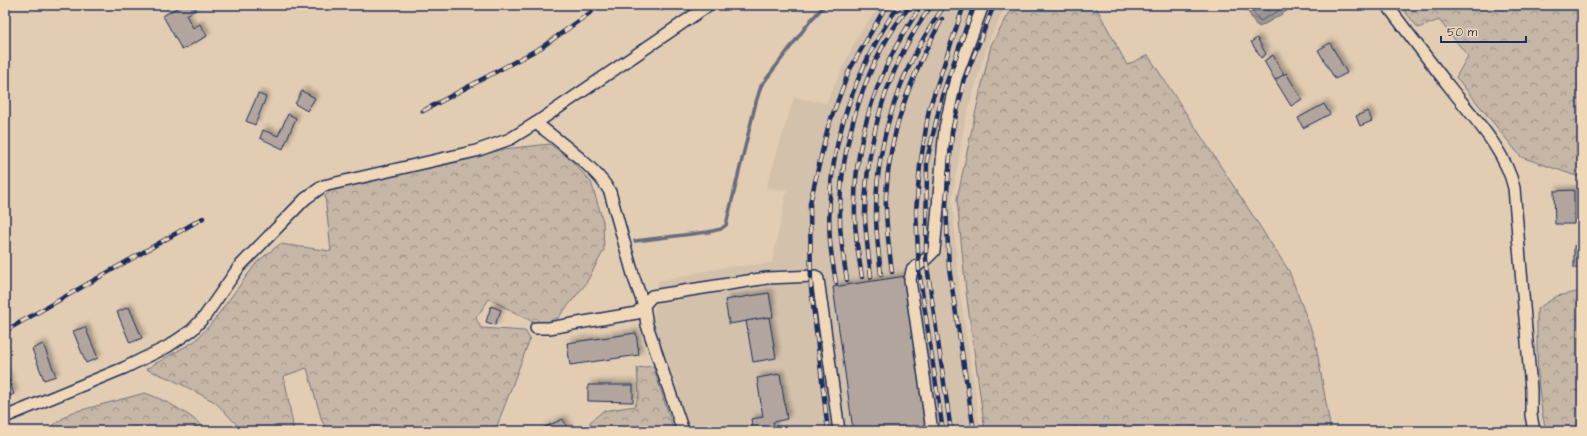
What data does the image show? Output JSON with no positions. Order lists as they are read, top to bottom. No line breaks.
{"scale_bar":"50 m"}
